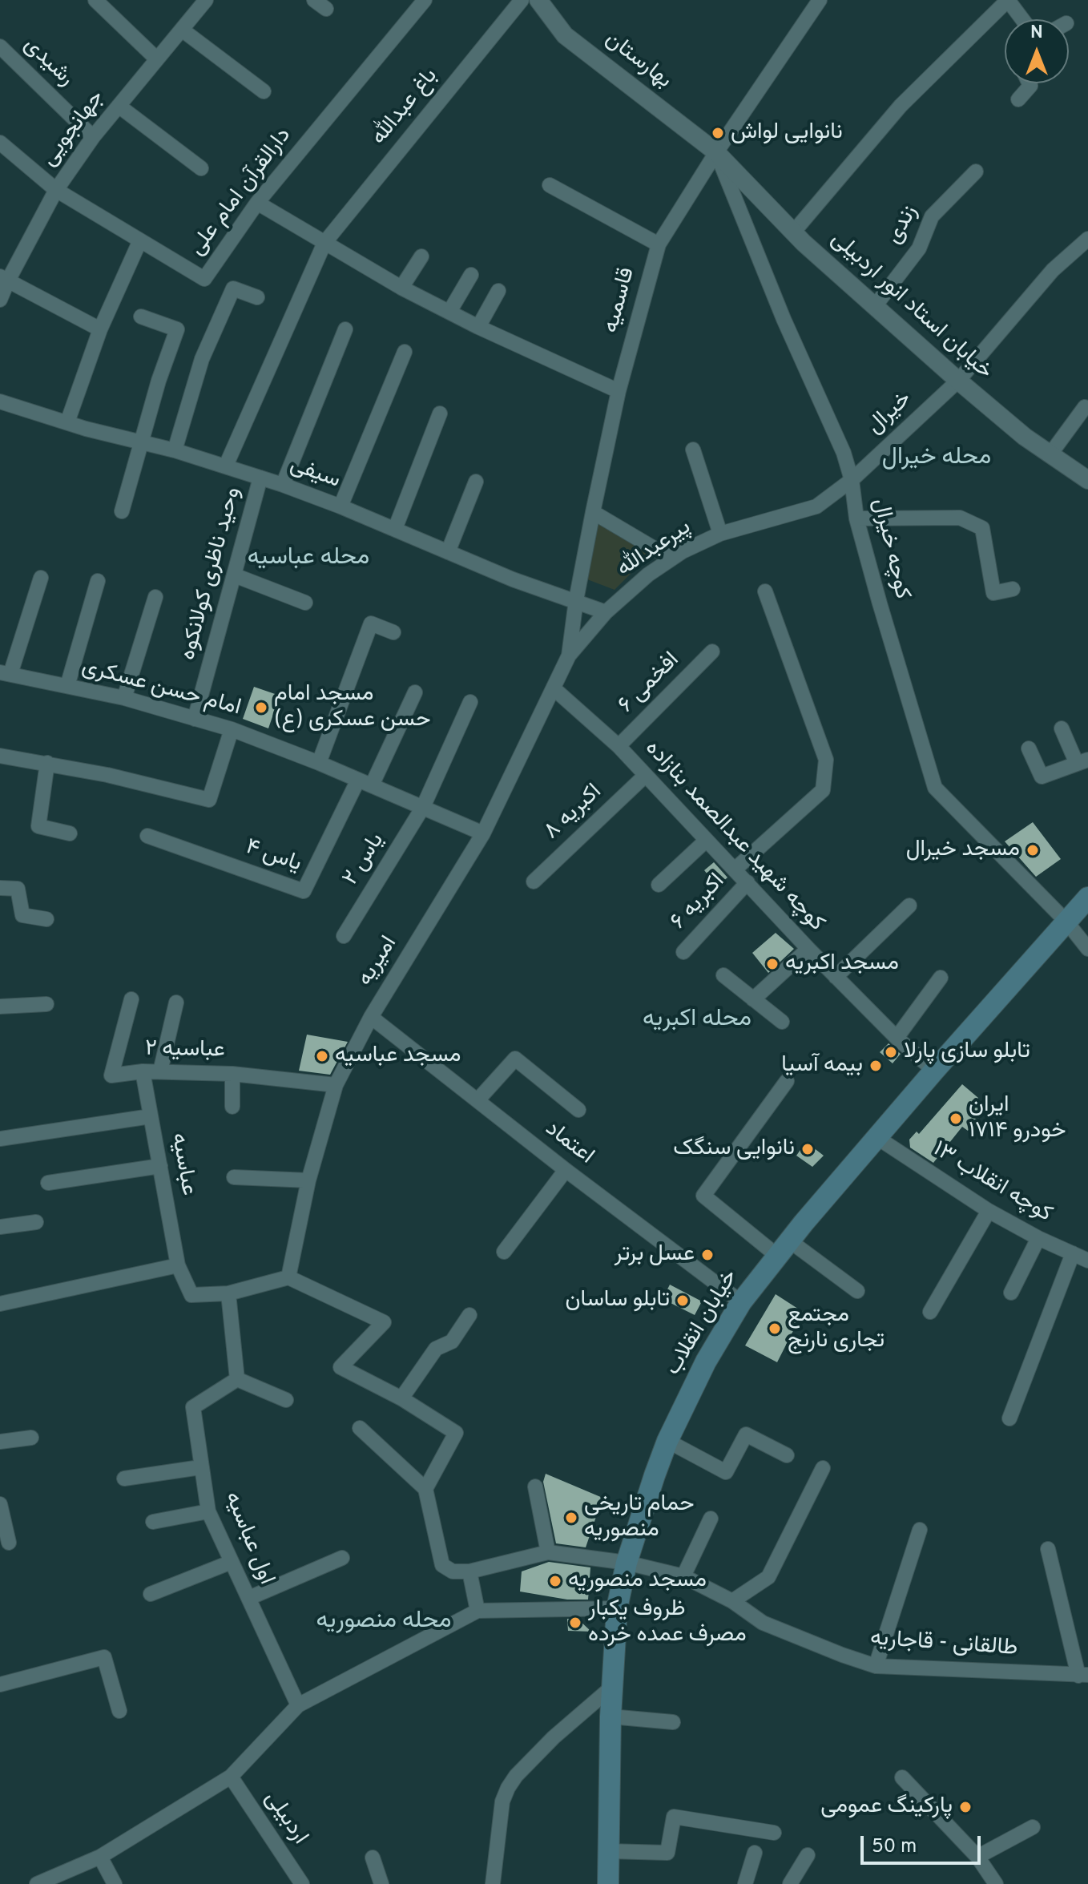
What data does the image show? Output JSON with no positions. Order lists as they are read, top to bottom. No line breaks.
{"streets":{"main road":["خیابان انقلاب"],"street":["بهارستان","رشیدی","باغ عبدالله","جهانجویی","دارالقرآن امام علی","زندی","قاسمیه","خیابان استاد انور اردبیلی","خیرال","سیفی","پیرعبدالله","کوچه خیرال","وحید ناظری کولانکوه","افخمی ۶","امام حسن عسکری","اکبریه ۸","کوچه شهید عبدالصمد بنازاده","یاس ۴","یاس ۲","اکبریه ۶","امیریه","عباسیه ۲","اعتماد","عباسیه","کوچه انقلاب ۱۳","اول عباسیه","طالقانی - قاجاریه","اردبیلی"]},"crossings":[["بهارستان","قاسمیه"],["بهارستان","خیابان استاد انور اردبیلی"],["بهارستان","کوچه خیرال"],["رشیدی","جهانجویی"],["باغ عبدالله","سیفی"],["جهانجویی","دارالقرآن امام علی"],["زندی","خیابان استاد انور اردبیلی"],["قاسمیه","خیابان استاد انور اردبیلی"],["قاسمیه","سیفی"],["قاسمیه","پیرعبدالله"],["قاسمیه","کوچه خیرال"],["خیابان استاد انور اردبیلی","خیرال"],["خیابان استاد انور اردبیلی","کوچه خیرال"],["خیرال","پیرعبدالله"],["خیرال","کوچه خیرال"],["سیفی","پیرعبدالله"],["سیفی","وحید ناظری کولانکوه"],["پیرعبدالله","کوچه خیرال"],["پیرعبدالله","کوچه شهید عبدالصمد بنازاده"],["پیرعبدالله","امیریه"],["کوچه خیرال","خیابان انقلاب"],["وحید ناظری کولانکوه","امام حسن عسکری"],["افخمی ۶","کوچه شهید عبدالصمد بنازاده"],["امام حسن عسکری","یاس ۴"],["امام حسن عسکری","یاس ۲"],["امام حسن عسکری","امیریه"],["اکبریه ۸","کوچه شهید عبدالصمد بنازاده"],["کوچه شهید عبدالصمد بنازاده","اکبریه ۶"],["کوچه شهید عبدالصمد بنازاده","امیریه"],["کوچه شهید عبدالصمد بنازاده","خیابان انقلاب"],["امیریه","عباسیه ۲"],["امیریه","اعتماد"],["امیریه","عباسیه"],["عباسیه ۲","عباسیه"],["اعتماد","خیابان انقلاب"],["کوچه انقلاب ۱۳","خیابان انقلاب"],["خیابان انقلاب","طالقانی - قاجاریه"]],"districts":["محله خیرال","محله عباسیه","محله اکبریه","محله منصوریه"],"places":["نانوایی لواش","مسجد امام حسن عسکری (ع)","مسجد خیرال","مسجد اکبریه","تابلو سازی پارلا","مسجد عباسیه","بیمه آسیا","ایران خودرو ۱۷۱۴","نانوایی سنگک","عسل برتر","تابلو ساسان","مجتمع تجاری نارنج","حمام تاریخی منصوریه","مسجد منصوریه","ظروف یکبار مصرف عمده خرده","پارکینگ عمومی"],"scale_bar":"50 m","north":"top"}
